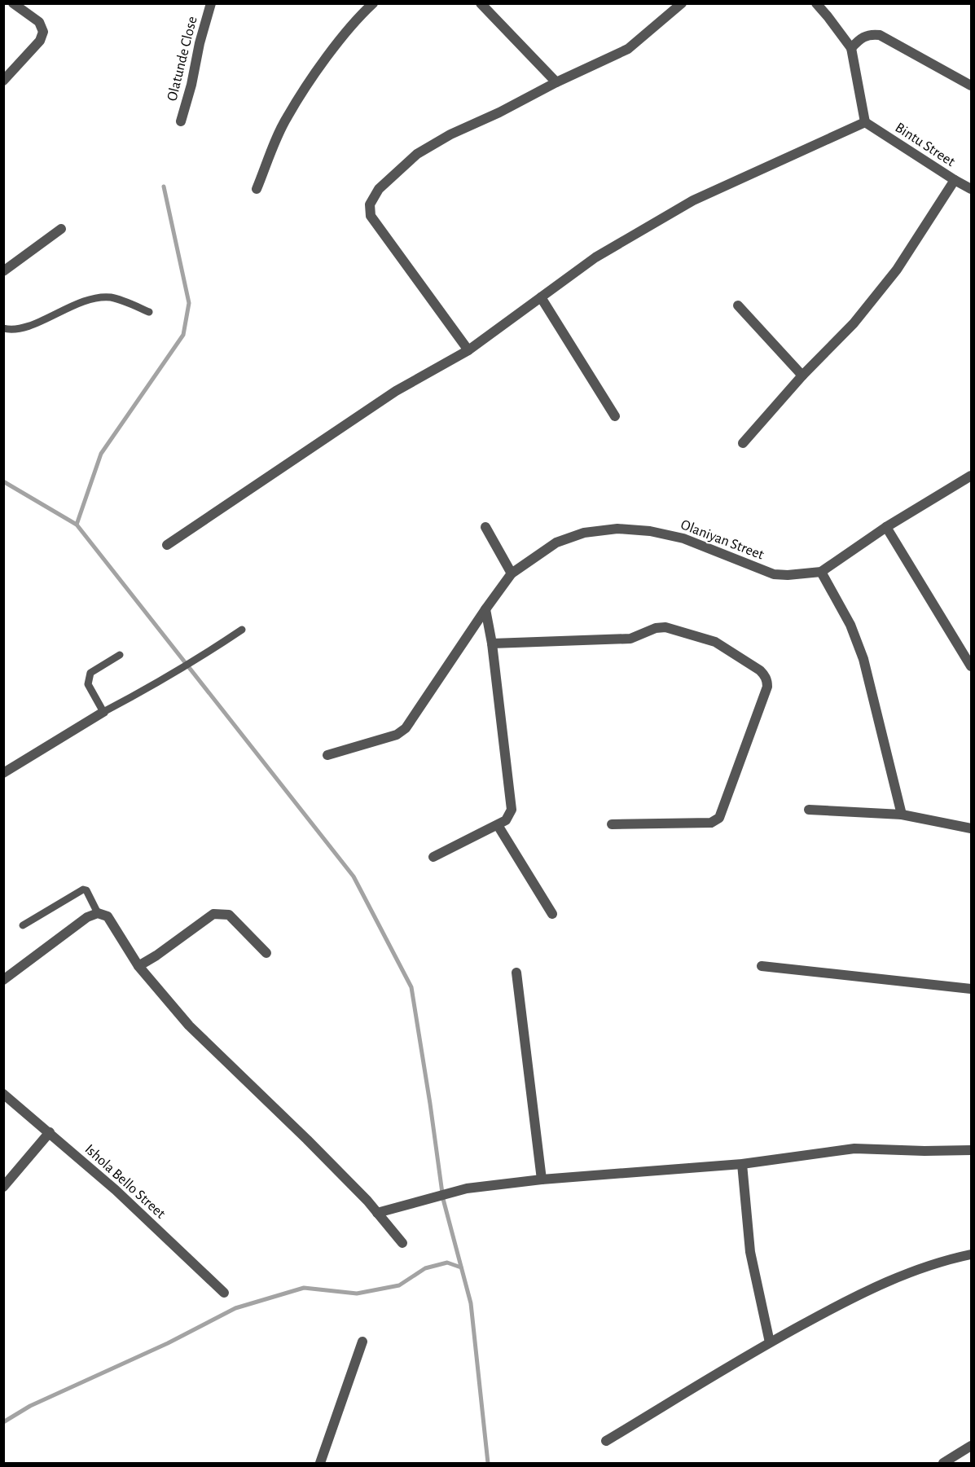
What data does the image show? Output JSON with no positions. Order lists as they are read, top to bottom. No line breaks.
{"streets":{"street":["Olatunde Close","Bintu Street","Olaniyan Street","Ishola Bello Street"]}}
